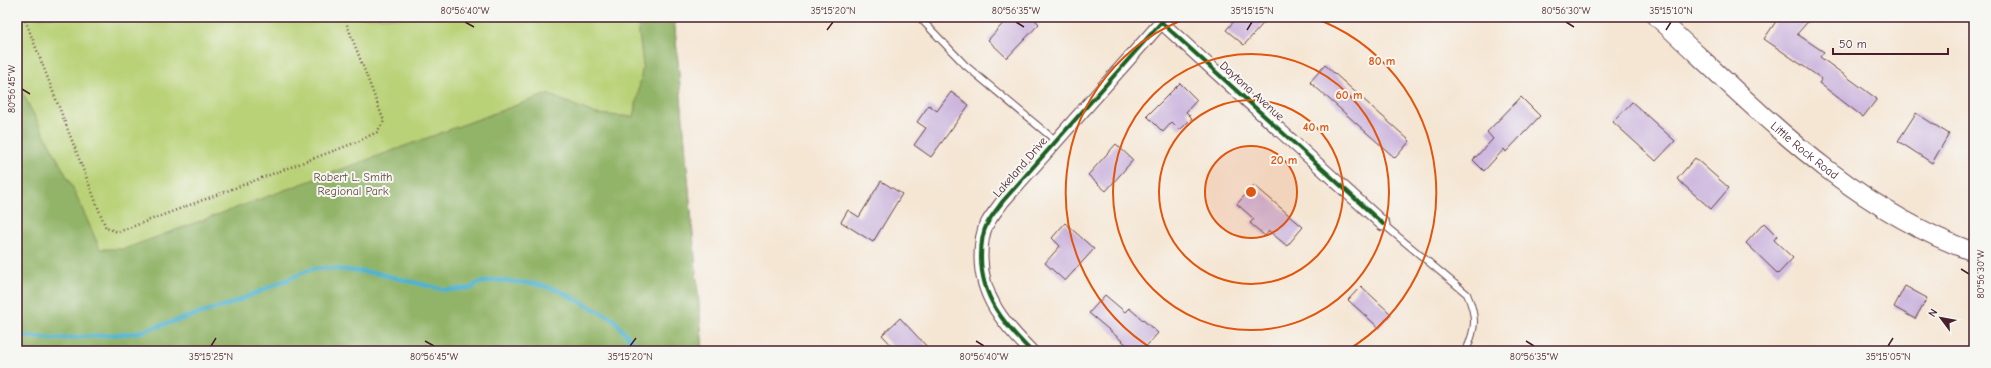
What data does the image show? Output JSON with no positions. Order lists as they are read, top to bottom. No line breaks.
{"streets":{"main road":["Little Rock Road"],"street":["Daytona Avenue","Lakeland Drive"]},"crossings":[["Daytona Avenue","Lakeland Drive"]],"parks":["Robert L. Smith Regional Park"],"scale_bar":"50 m","north":"top left","coordinates":["80°56'40\"W","35°15'20\"N","80°56'35\"W","35°15'15\"N","80°56'30\"W","35°15'10\"N","80°56'45\"W","35°15'25\"N","35°15'05\"N"],"rings":["80 m","60 m","40 m","20 m"]}
